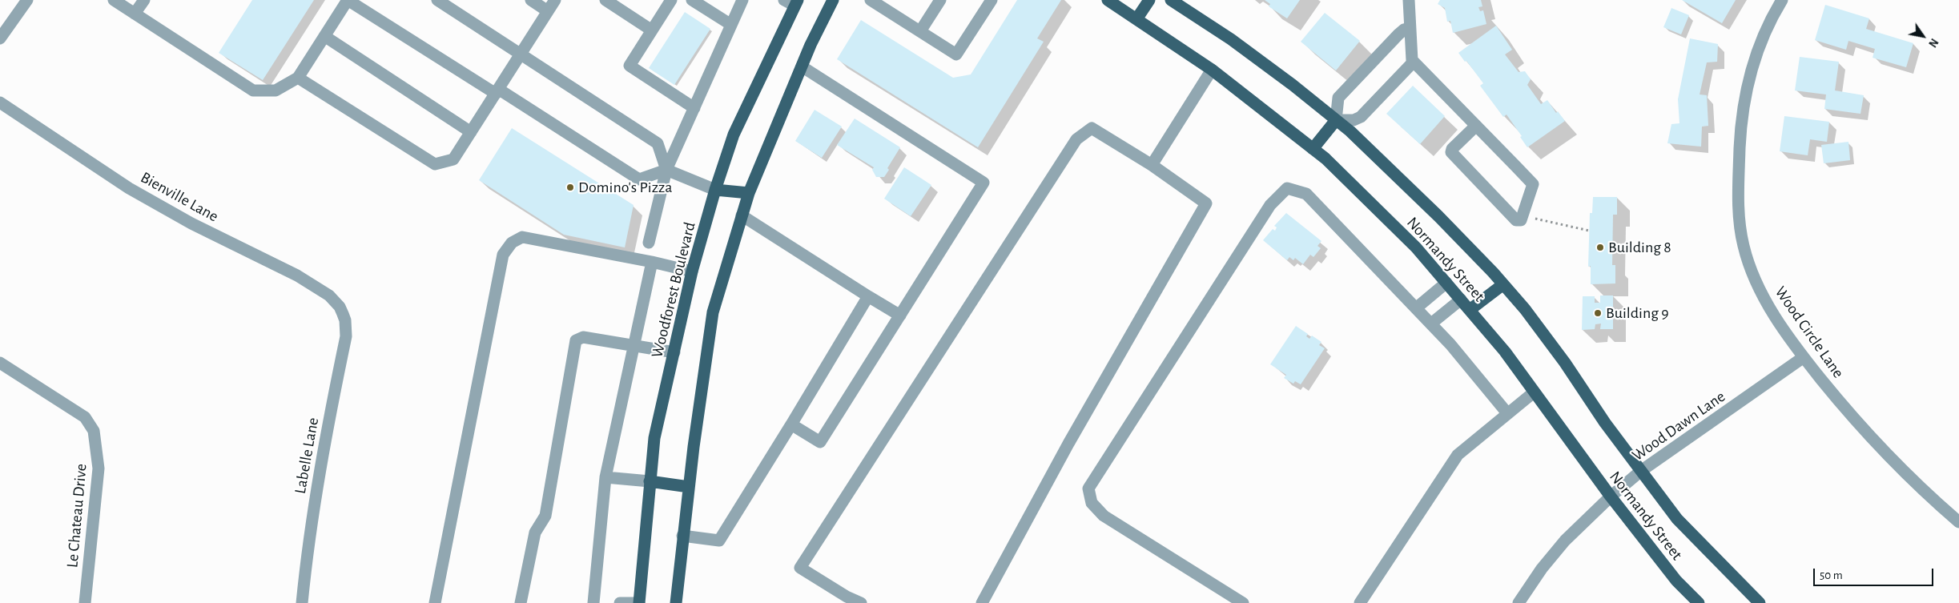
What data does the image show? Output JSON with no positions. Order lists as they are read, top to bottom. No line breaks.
{"streets":{"main road":["Normandy Street","Woodforest Boulevard"],"street":["Bienville Lane","Wood Circle Lane","Wood Dawn Lane","Labelle Lane","Le Chateau Drive"]},"crossings":[["Bienville Lane","Labelle Lane"],["Normandy Street","Wood Dawn Lane"],["Wood Circle Lane","Wood Dawn Lane"]],"places":["Domino's Pizza","Building 8","Building 9"],"scale_bar":"50 m","north":"bottom right"}
